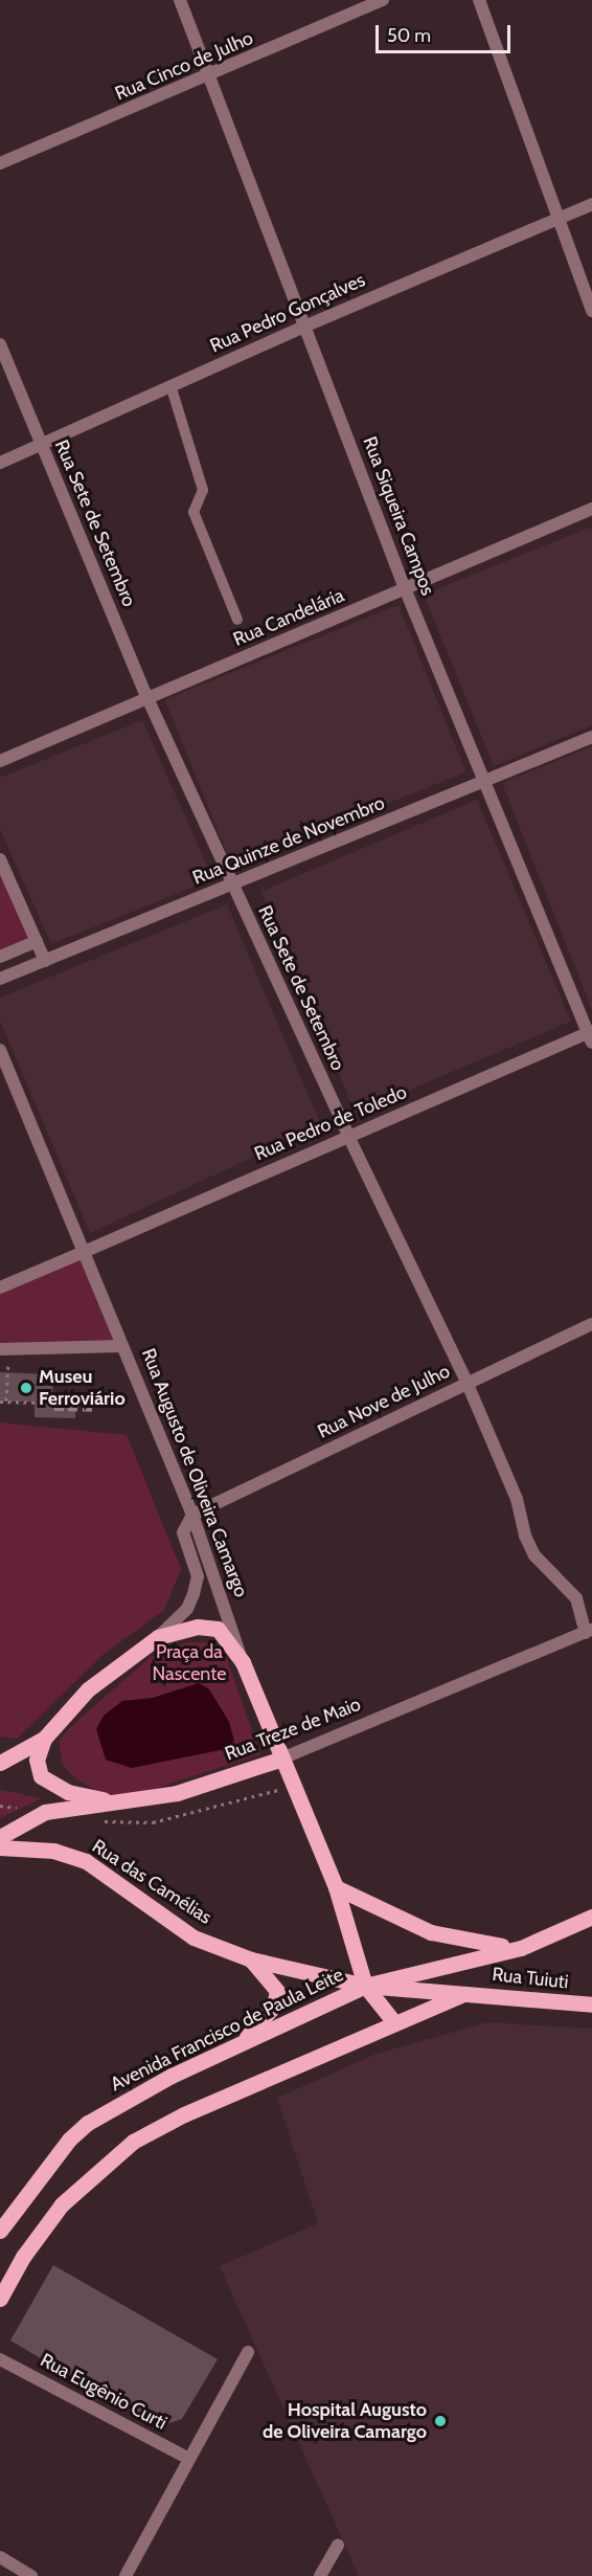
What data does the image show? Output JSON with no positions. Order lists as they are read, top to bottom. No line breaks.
{"streets":{"main road":["Rua Augusto de Oliveira Camargo","Rua Treze de Maio","Rua das Camélias","Rua Tuiuti","Avenida Francisco de Paula Leite"],"street":["Rua Cinco de Julho","Rua Pedro Gonçalves","Rua Siqueira Campos","Rua Sete de Setembro","Rua Candelária","Rua Quinze de Novembro","Rua Pedro de Toledo","Rua Nove de Julho","Rua Eugênio Curti"]},"crossings":[["Rua Cinco de Julho","Rua Siqueira Campos"],["Rua Pedro Gonçalves","Rua Siqueira Campos"],["Rua Pedro Gonçalves","Rua Sete de Setembro"],["Rua Siqueira Campos","Rua Candelária"],["Rua Siqueira Campos","Rua Quinze de Novembro"],["Rua Siqueira Campos","Rua Pedro de Toledo"],["Rua Sete de Setembro","Rua Candelária"],["Rua Sete de Setembro","Rua Quinze de Novembro"],["Rua Sete de Setembro","Rua Pedro de Toledo"],["Rua Sete de Setembro","Rua Nove de Julho"],["Rua Sete de Setembro","Rua Treze de Maio"],["Rua Pedro de Toledo","Rua Augusto de Oliveira Camargo"],["Rua Nove de Julho","Rua Augusto de Oliveira Camargo"],["Rua Augusto de Oliveira Camargo","Rua Treze de Maio"],["Rua Augusto de Oliveira Camargo","Rua das Camélias"],["Rua Augusto de Oliveira Camargo","Avenida Francisco de Paula Leite"],["Rua das Camélias","Rua Tuiuti"],["Rua das Camélias","Avenida Francisco de Paula Leite"]],"parks":["Praça da Nascente"],"places":["Museu Ferroviário","Hospital Augusto de Oliveira Camargo"],"scale_bar":"50 m"}
